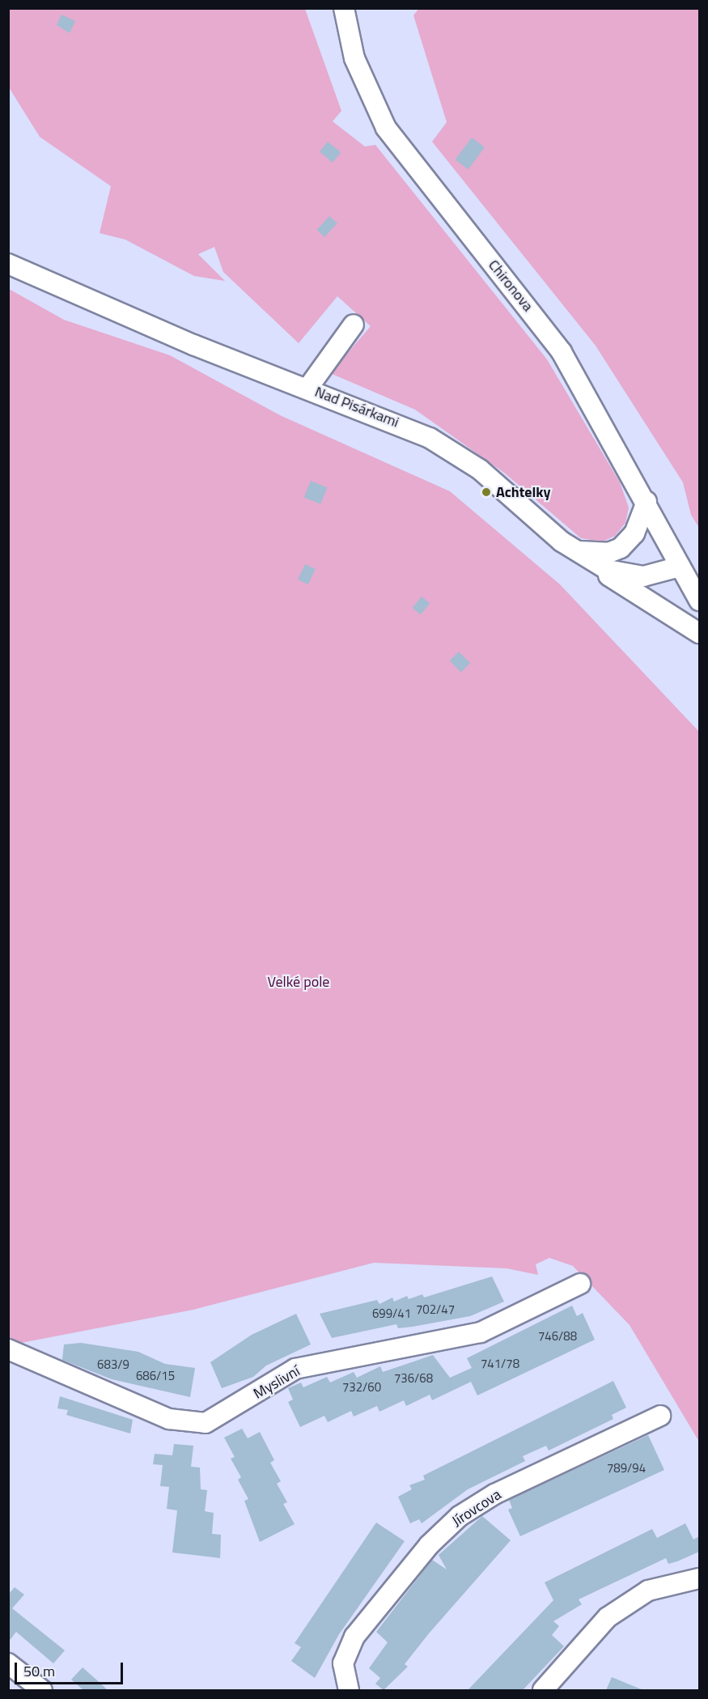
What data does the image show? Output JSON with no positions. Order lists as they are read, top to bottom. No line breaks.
{"streets":{"street":["Chironova","Nad Pisárkami","Myslivní","Jírovcova"]},"crossings":[["Chironova","Nad Pisárkami"]],"parks":["Velké pole"],"places":["Achtelky"],"house_numbers":["702/47","699/41","746/88","741/78","683/9","686/15","736/68","732/60","789/94"],"scale_bar":"50 m"}
